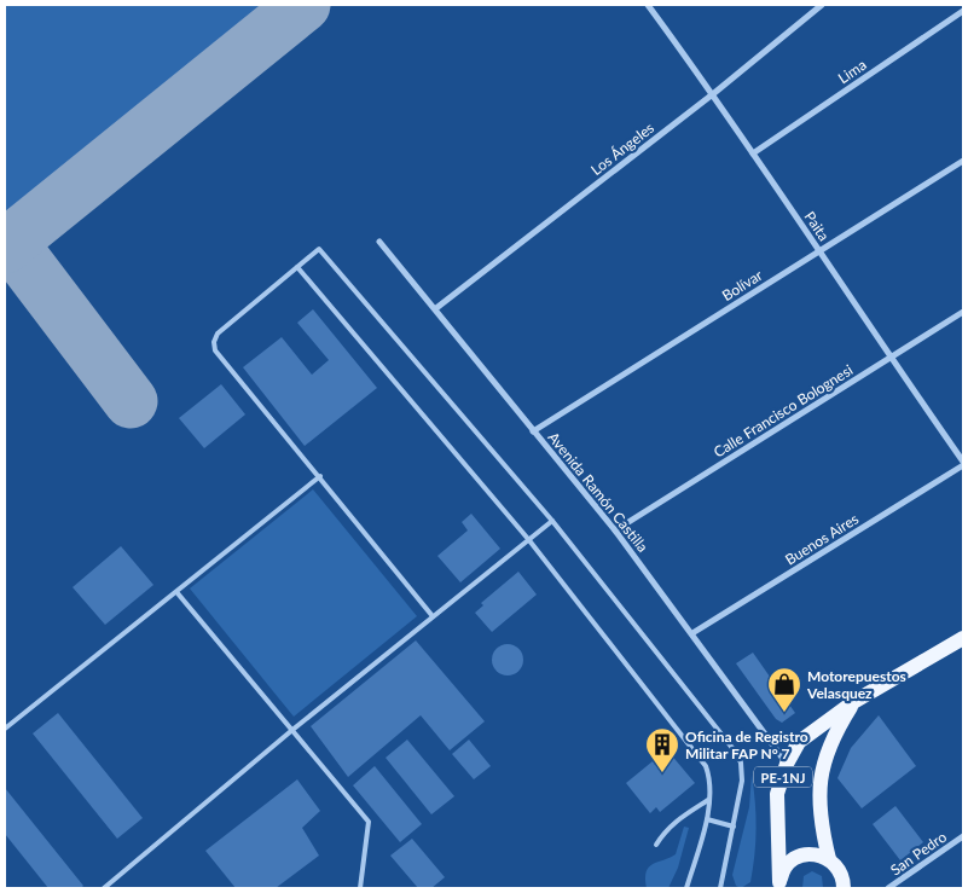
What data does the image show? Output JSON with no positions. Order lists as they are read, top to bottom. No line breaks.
{"streets":{"main road":["PE-1NJ"],"street":["Lima","Los Ángeles","Paita","Bolívar","Calle Francisco Bolognesi","Avenida Ramón Castilla","Buenos Aires","San Pedro"]},"crossings":[["Lima","Paita"],["Los Ángeles","Paita"],["Los Ángeles","Avenida Ramón Castilla"],["Paita","Bolívar"],["Paita","Calle Francisco Bolognesi"],["Paita","Buenos Aires"],["Bolívar","Avenida Ramón Castilla"],["Calle Francisco Bolognesi","Avenida Ramón Castilla"],["Avenida Ramón Castilla","Buenos Aires"],["Avenida Ramón Castilla","PE-1NJ"]],"places":{"shop":["Motorepuestos Velasquez"],"building":["Oficina de Registro Militar FAP N° 7"]}}
